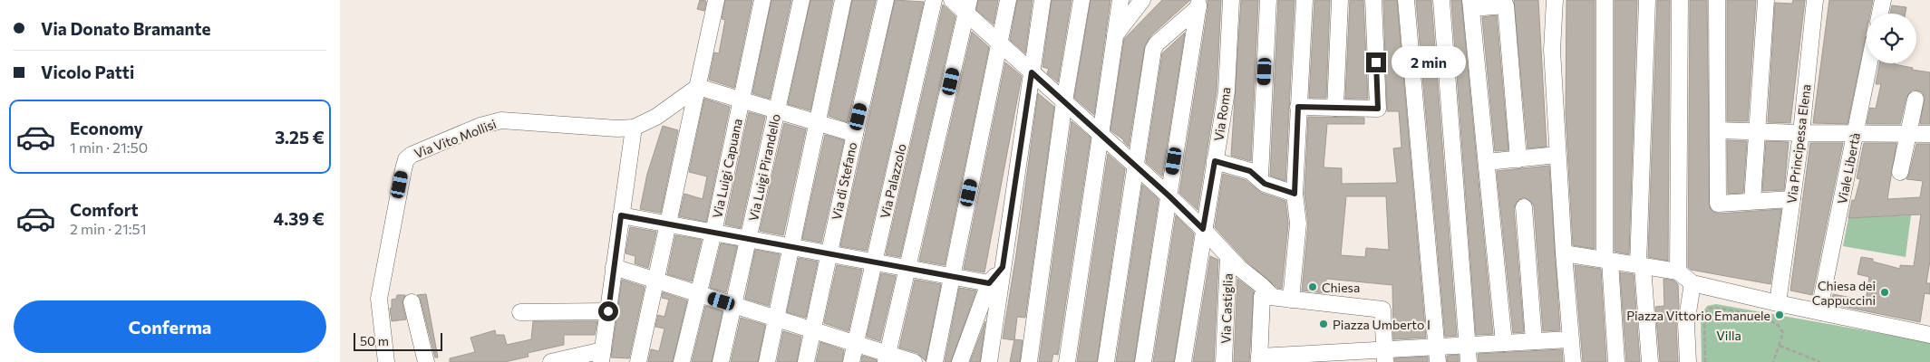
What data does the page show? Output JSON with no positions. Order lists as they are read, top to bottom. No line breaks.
{"streets":{"street":["Via Roma","Via Vito Mollisi","Via Principessa Elena","Via Luigi Pirandello","Via Luigi Capuana","Viale Libertà","Via di Stefano","Via Palazzolo","Via Castiglia"]},"parks":["Villa"],"places":["Chiesa","Chiesa dei Cappuccini","Piazza Vittorio Emanuele","Piazza Umberto I"],"scale_bar":"50 m","page":{"banner":["Via Donato Bramante","Vicolo Patti"],"bubble":"2 min","list":[{"name":"Economy","note":"1 min · 21:50","value":"3.25 €"},{"name":"Comfort","note":"2 min · 21:51","value":"4.39 €"}],"buttons":"Conferma","scale":"50 m"}}
